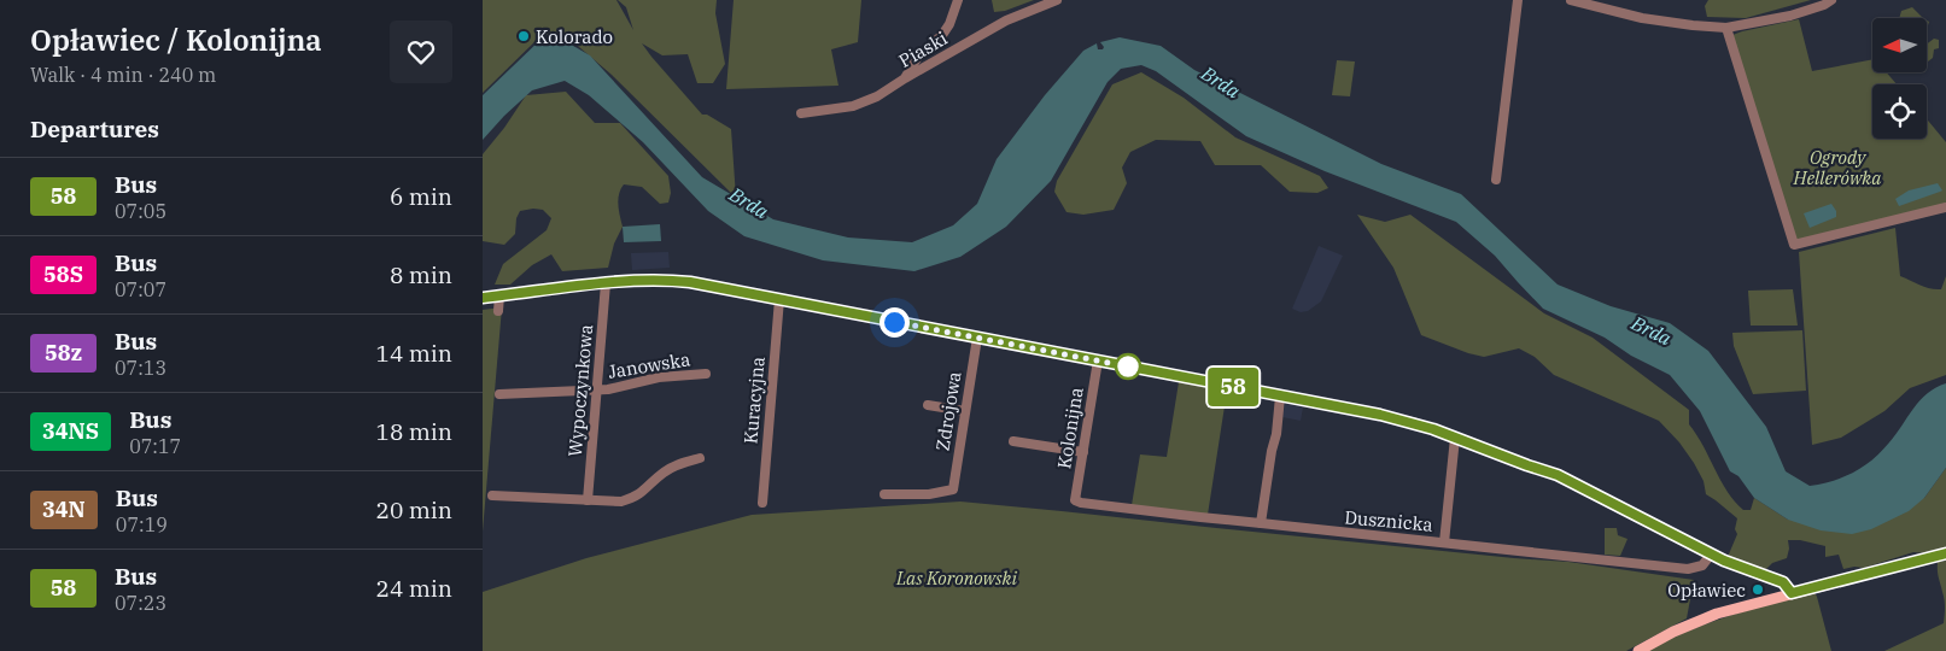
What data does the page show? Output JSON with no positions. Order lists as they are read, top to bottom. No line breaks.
{"streets":{"street":["Piaski","Janowska","Wypoczynkowa","Kuracyjna","Zdrojowa","Kolonijna","Dusznicka"]},"crossings":[["Janowska","Wypoczynkowa"],["Kolonijna","Dusznicka"]],"water":["Brda"],"parks":["Ogrody Hellerówka","Las Koronowski"],"places":["Kolorado","Opławiec"],"lines":["bus line 58"],"north":"left","page":{"heading":[["Opławiec / Kolonijna","Walk · 4 min · 240 m"],"Departures"],"on_map":"58","list":[{"mark":"58","name":"Bus","note":"07:05","value":"6 min"},{"mark":"58S","name":"Bus","note":"07:07","value":"8 min"},{"mark":"58z","name":"Bus","note":"07:13","value":"14 min"},{"mark":"34NS","name":"Bus","note":"07:17","value":"18 min"},{"mark":"34N","name":"Bus","note":"07:19","value":"20 min"},{"mark":"58","name":"Bus","note":"07:23","value":"24 min"}]}}
